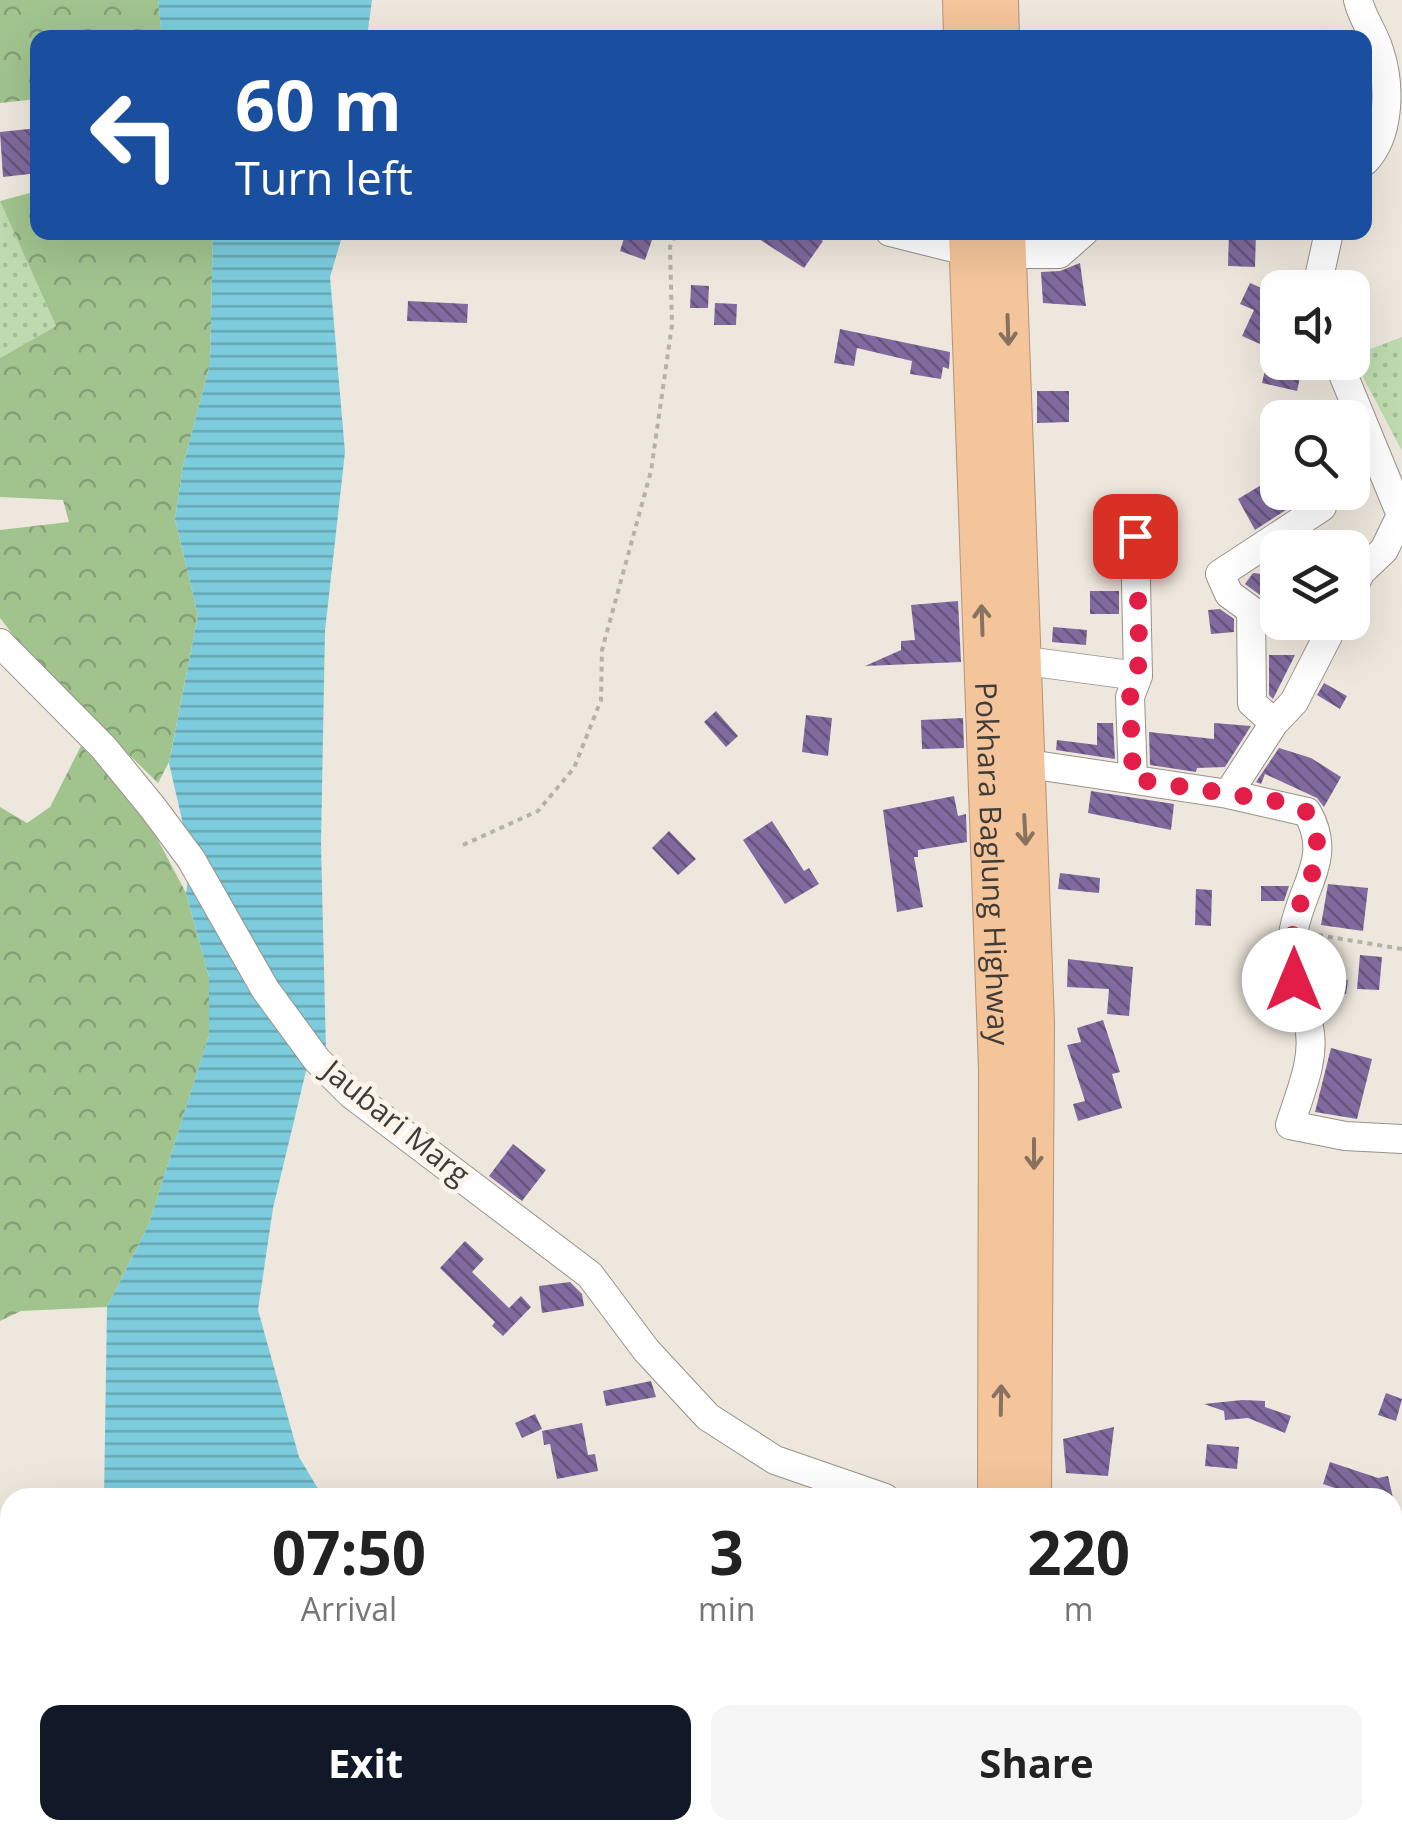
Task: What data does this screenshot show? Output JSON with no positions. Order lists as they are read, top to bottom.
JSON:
{
  "streets": {
    "highway": ["Pokhara Baglung Highway"],
    "street": ["Jaubari Marg"]
  },
  "page": {
    "turn": ["60 m", "Turn left"],
    "eta": [
      "07:50",
      "Arrival",
      "3",
      "min",
      "220",
      "m"
    ],
    "buttons": ["Exit", "Share"]
  }
}
